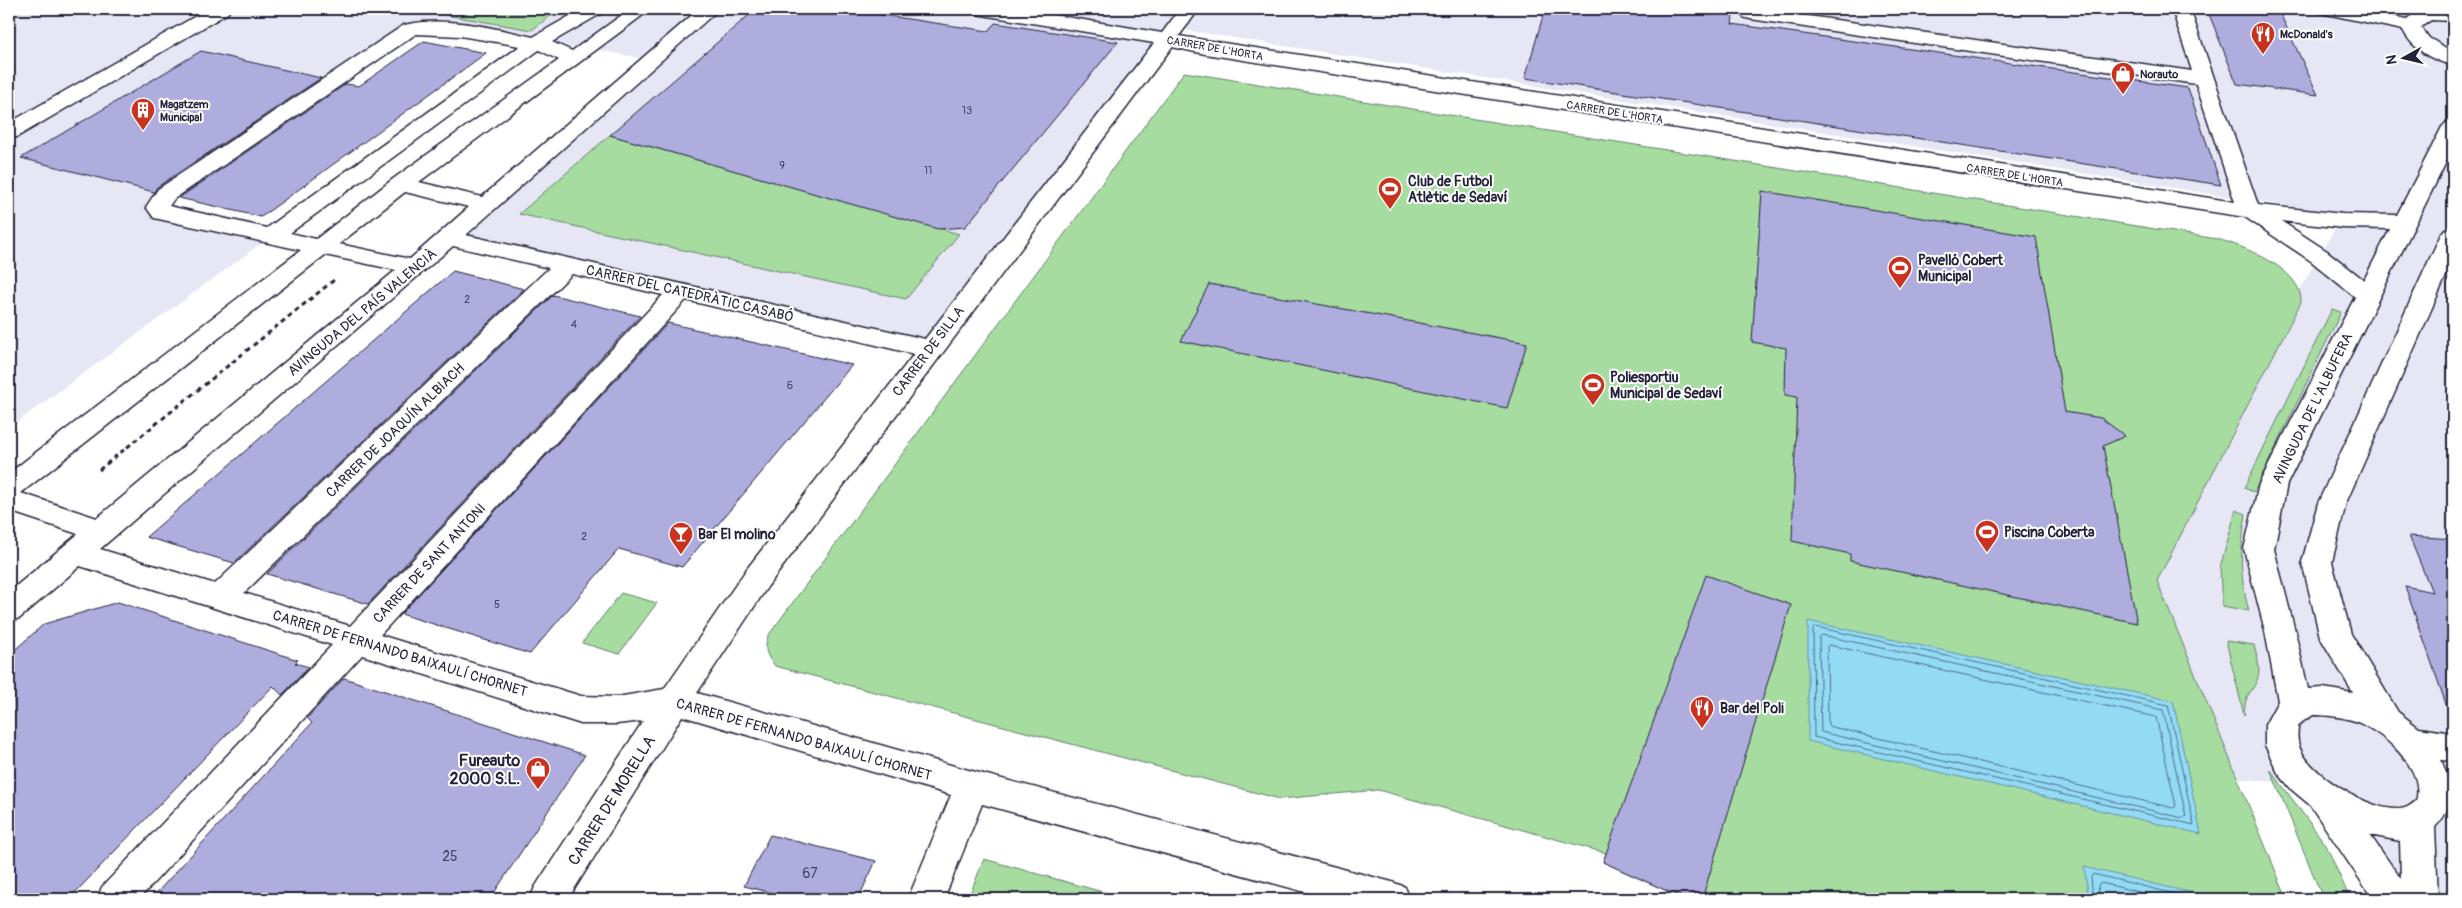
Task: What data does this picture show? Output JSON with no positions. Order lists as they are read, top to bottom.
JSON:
{
  "streets": {
    "street": [
      "CARRER DE L'HORTA",
      "CARRER DEL CATEDRÀTIC CASABÓ",
      "AVINGUDA DEL PAÍS VALENCIÀ",
      "CARRER DE SILLA",
      "AVINGUDA DE L'ALBUFERA",
      "CARRER DE JOAQUÍN ALBIACH",
      "CARRER DE SANT ANTONI",
      "CARRER DE FERNANDO BAIXAULÍ CHORNET",
      "CARRER DE MORELLA"
    ]
  },
  "crossings": [
    ["CARRER DE L'HORTA", "CARRER DE SILLA"],
    ["CARRER DE L'HORTA", "AVINGUDA DE L'ALBUFERA"],
    ["CARRER DEL CATEDRÀTIC CASABÓ", "AVINGUDA DEL PAÍS VALENCIÀ"],
    ["CARRER DEL CATEDRÀTIC CASABÓ", "CARRER DE SILLA"],
    ["CARRER DEL CATEDRÀTIC CASABÓ", "CARRER DE JOAQUÍN ALBIACH"],
    ["CARRER DEL CATEDRÀTIC CASABÓ", "CARRER DE SANT ANTONI"],
    ["AVINGUDA DEL PAÍS VALENCIÀ", "CARRER DE FERNANDO BAIXAULÍ CHORNET"],
    ["CARRER DE SILLA", "CARRER DE FERNANDO BAIXAULÍ CHORNET"],
    ["CARRER DE SILLA", "CARRER DE MORELLA"],
    ["CARRER DE JOAQUÍN ALBIACH", "CARRER DE FERNANDO BAIXAULÍ CHORNET"],
    ["CARRER DE SANT ANTONI", "CARRER DE FERNANDO BAIXAULÍ CHORNET"],
    ["CARRER DE FERNANDO BAIXAULÍ CHORNET", "CARRER DE MORELLA"]
  ],
  "places": {
    "restaurant": ["McDonald's", "Bar del Poli"],
    "shop": ["Norauto", "Fureauto 2000 S.L."],
    "building": ["Magatzem Municipal"],
    "sports": [
      "Club de Futbol Atlètic de Sedaví",
      "Pavelló Cobert Municipal",
      "Poliesportiu Municipal de Sedaví",
      "Piscina Coberta"
    ],
    "bar": ["Bar El molino"]
  },
  "house_numbers": [
    "13",
    "9",
    "11",
    "2",
    "4",
    "6",
    "2",
    "5",
    "25",
    "67"
  ],
  "north": "left"
}
